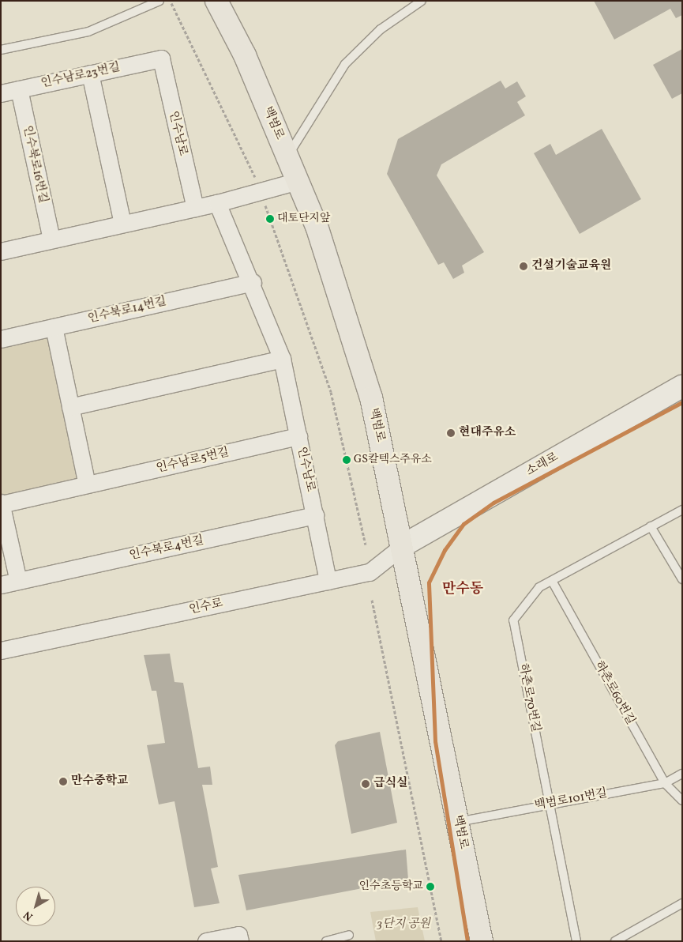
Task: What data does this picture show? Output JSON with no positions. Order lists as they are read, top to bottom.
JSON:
{
  "streets": {
    "main road": ["백범로", "소래로"],
    "street": [
      "인수남로23번길",
      "인수남로",
      "인수북로16번길",
      "인수북로14번길",
      "인수남로5번길",
      "인수북로4번길",
      "인수로"
    ],
    "lane": ["하촌로60번길", "하촌로70번길", "백범로101번길"]
  },
  "crossings": [
    ["인수남로23번길", "인수남로"],
    ["인수남로23번길", "인수북로16번길"],
    ["백범로", "소래로"],
    ["백범로", "인수로"],
    ["백범로", "백범로101번길"],
    ["인수남로", "인수북로14번길"],
    ["인수남로", "인수남로5번길"],
    ["인수남로", "인수북로4번길"],
    ["인수남로", "인수로"],
    ["소래로", "인수로"],
    ["하촌로60번길", "하촌로70번길"],
    ["하촌로60번길", "백범로101번길"],
    ["하촌로70번길", "백범로101번길"]
  ],
  "districts": ["만수동"],
  "parks": ["3단지 공원"],
  "places": [
    "대토단지앞",
    "건설기술교육원",
    "현대주유소",
    "GS칼텍스주유소",
    "만수중학교",
    "급식실",
    "인수초등학교"
  ],
  "north": "bottom left"
}
